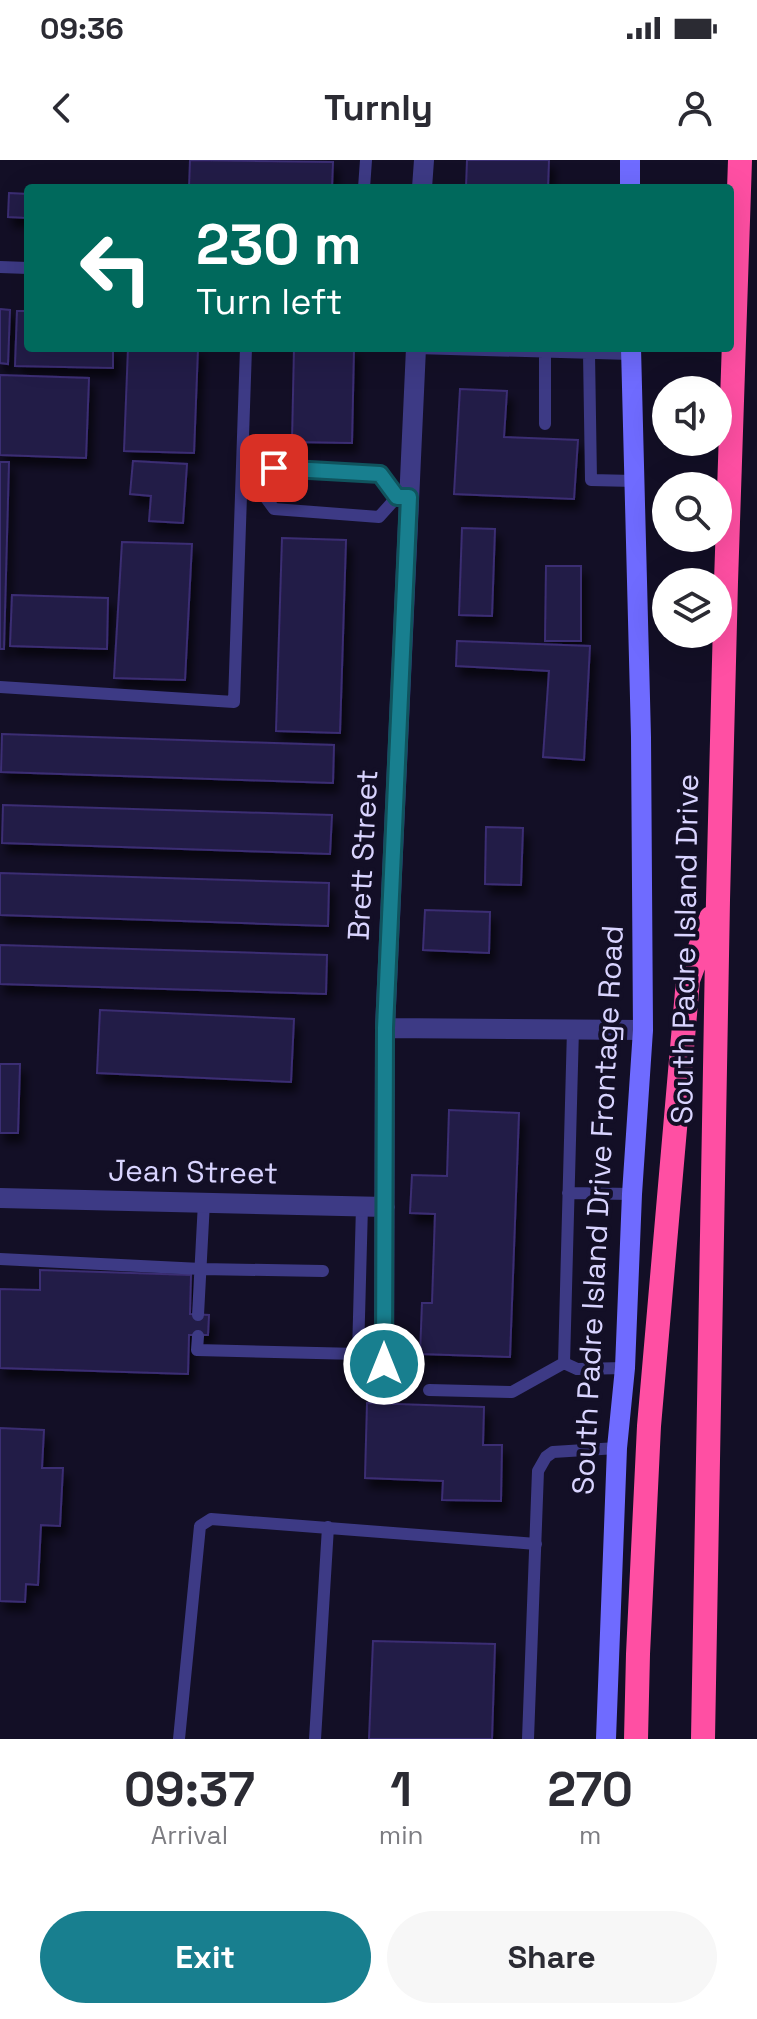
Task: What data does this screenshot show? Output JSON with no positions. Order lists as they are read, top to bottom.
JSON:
{
  "streets": {
    "highway": ["South Padre Island Drive"],
    "main road": ["South Padre Island Drive Frontage Road"],
    "street": ["Brett Street", "Jean Street"]
  },
  "crossings": [
    ["Brett Street", "Jean Street"]
  ],
  "page": {
    "status": "09:36",
    "header": "Turnly",
    "turn": ["230 m", "Turn left"],
    "eta": [
      "09:37",
      "Arrival",
      "1",
      "min",
      "270",
      "m"
    ],
    "buttons": ["Exit", "Share"]
  }
}
